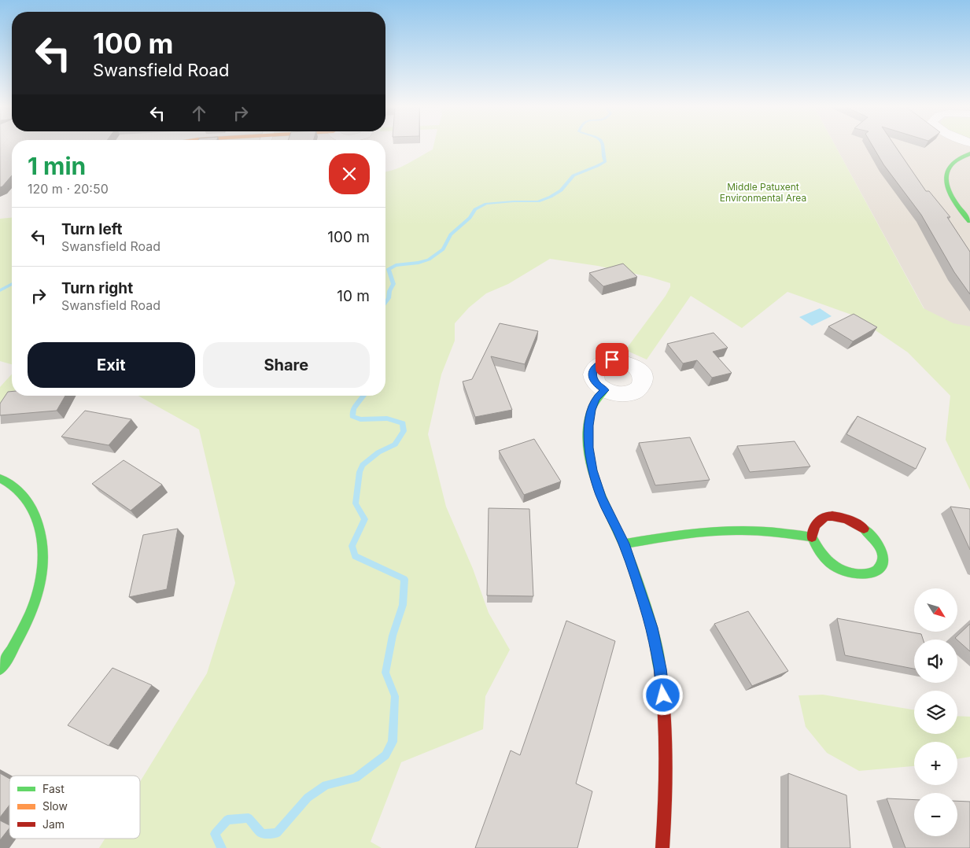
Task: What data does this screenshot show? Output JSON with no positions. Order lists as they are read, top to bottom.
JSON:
{
  "parks": ["Middle Patuxent Environmental Area"],
  "legend": ["Fast", "Slow", "Jam"],
  "north": "bottom right",
  "page": {
    "turn": ["100 m", "Swansfield Road"],
    "heading": ["1 min", "120 m · 20:50"],
    "list": [
      {
        "name": "Turn left",
        "note": "Swansfield Road",
        "value": "100 m"
      },
      {
        "name": "Turn right",
        "note": "Swansfield Road",
        "value": "10 m"
      }
    ],
    "buttons": ["Exit", "Share"],
    "map_buttons": ["+", "−"]
  }
}
